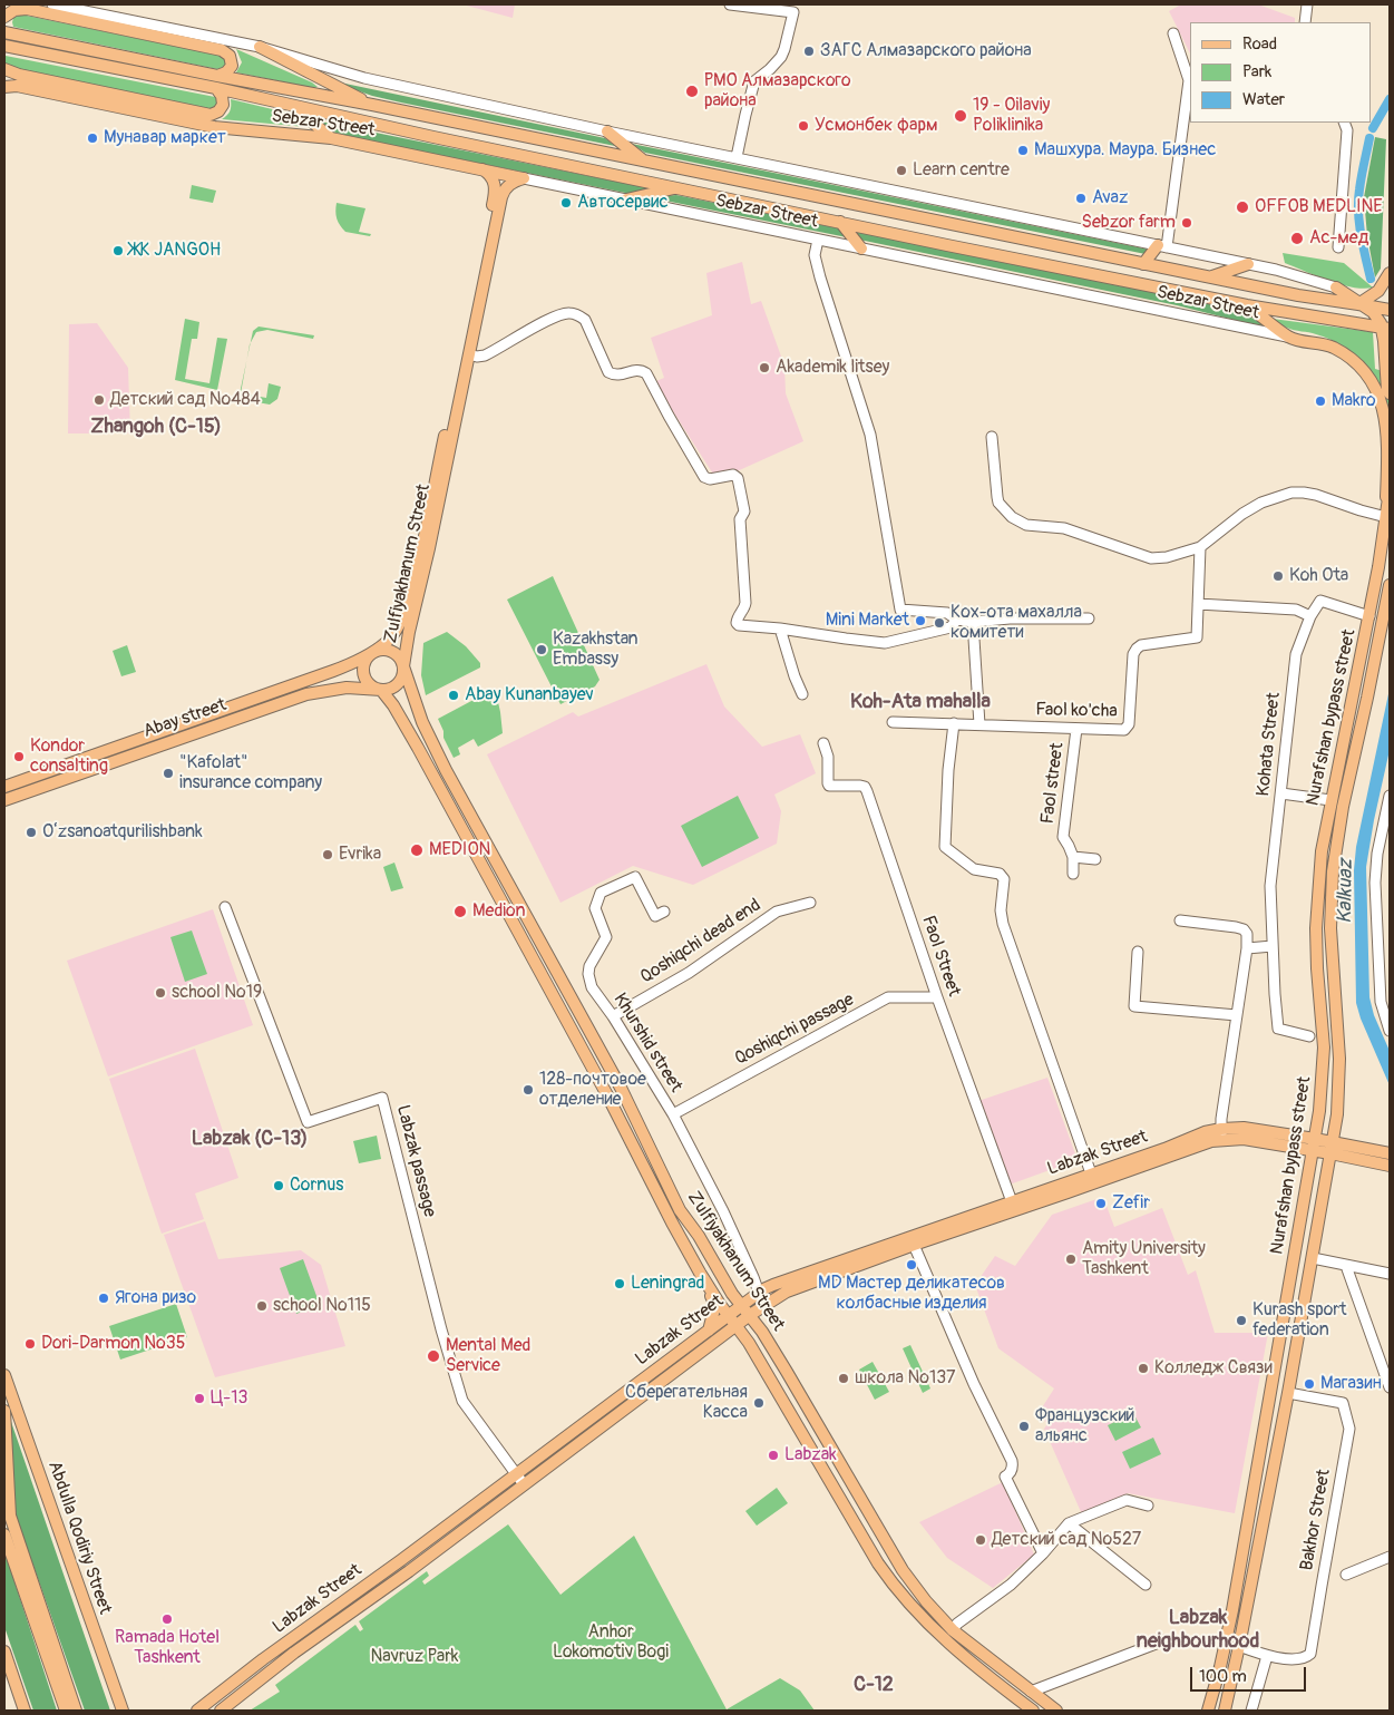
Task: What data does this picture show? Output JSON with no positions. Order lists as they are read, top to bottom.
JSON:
{
  "streets": {
    "main road": [
      "Sebzar Street",
      "Zulfiyakhanum Street",
      "Nurafshan bypass street",
      "Abay street",
      "Labzak Street",
      "Abdulla Qodiriy Street"
    ],
    "street": [
      "Faol ko'cha",
      "Kohata Street",
      "Faol street",
      "Qoshiqchi dead end",
      "Faol Street",
      "Qoshiqchi passage",
      "Khurshid street",
      "Labzak passage",
      "Bakhor Street"
    ]
  },
  "crossings": [
    ["Sebzar Street", "Zulfiyakhanum Street"],
    ["Sebzar Street", "Nurafshan bypass street"],
    ["Zulfiyakhanum Street", "Abay street"],
    ["Zulfiyakhanum Street", "Labzak Street"],
    ["Faol ko'cha", "Faol street"],
    ["Nurafshan bypass street", "Labzak Street"],
    ["Nurafshan bypass street", "Bakhor Street"],
    ["Qoshiqchi dead end", "Khurshid street"],
    ["Faol Street", "Qoshiqchi passage"],
    ["Faol Street", "Labzak Street"],
    ["Qoshiqchi passage", "Khurshid street"],
    ["Khurshid street", "Labzak Street"],
    ["Labzak Street", "Labzak passage"]
  ],
  "districts": [
    "Zhangoh (C-15)",
    "Koh-Ata mahalla",
    "Labzak (C-13)",
    "Labzak neighbourhood",
    "C-12"
  ],
  "water": ["Kalkuaz"],
  "parks": ["Anhor Lokomotiv Bogi", "Navruz Park"],
  "places": [
    "ЗАГС Алмазарского района",
    "РМО Алмазарского района",
    "19 - Oilaviy Poliklinika",
    "Усмонбек фарм",
    "Мунавар маркет",
    "Машхура. Маура. Бизнес",
    "Learn centre",
    "Avaz",
    "Автосервис",
    "OFFOB MEDLINE",
    "Sebzor farm",
    "Ас-мед",
    "ЖК JANGOH",
    "Akademik litsey",
    "Детский сад №484",
    "Makro",
    "Koh Ota",
    "Mini Market",
    "Кох-ота махалла комитети",
    "Kazakhstan Embassy",
    "Abay Kunanbayev",
    "Kondor consalting",
    "\"Kafolat\" insurance company",
    "Oʻzsanoatqurilishbank",
    "MEDION",
    "Evrika",
    "Medion",
    "school №19",
    "128-почтовое отделение",
    "Cornus",
    "Zefir",
    "Amity University Tashkent",
    "MD Мастер деликатесов колбасные изделия",
    "Leningrad",
    "Ягона ризо",
    "school №115",
    "Kurash sport federation",
    "Dori-Darmon №35",
    "Mental Med Service",
    "Колледж Связи",
    "школа №137",
    "Магазин",
    "Ц-13",
    "Сберегательная Касса",
    "Французский альянс",
    "Labzak",
    "Детский сад №527",
    "Ramada Hotel Tashkent"
  ],
  "legend": ["Road", "Park", "Water"],
  "scale_bar": "100 m"
}
